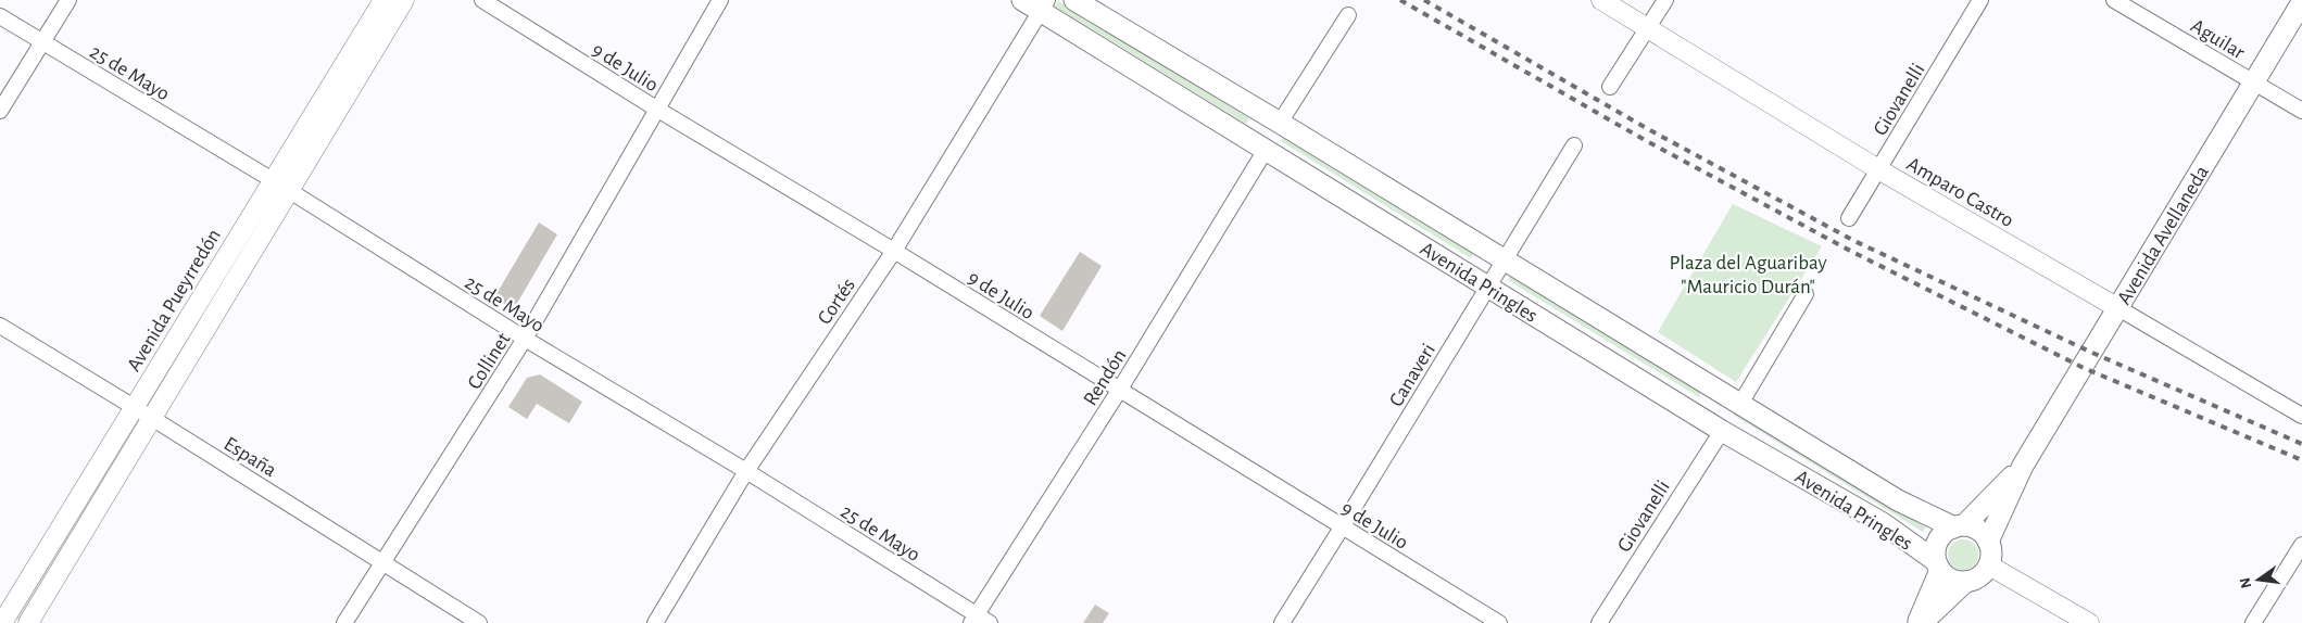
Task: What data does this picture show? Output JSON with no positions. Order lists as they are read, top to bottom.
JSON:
{
  "streets": {
    "main road": ["Avenida Avellaneda", "Avenida Pringles"],
    "street": [
      "Aguilar",
      "9 de Julio",
      "25 de Mayo",
      "Giovanelli",
      "Amparo Castro",
      "Avenida Pueyrredón",
      "Cortés",
      "Collinet",
      "Canaveri",
      "Rendón",
      "España"
    ]
  },
  "crossings": [
    ["Aguilar", "Avenida Avellaneda"],
    ["9 de Julio", "Cortés"],
    ["9 de Julio", "Collinet"],
    ["9 de Julio", "Canaveri"],
    ["9 de Julio", "Rendón"],
    ["25 de Mayo", "Avenida Pueyrredón"],
    ["25 de Mayo", "Cortés"],
    ["25 de Mayo", "Collinet"],
    ["25 de Mayo", "Rendón"],
    ["Giovanelli", "Amparo Castro"],
    ["Giovanelli", "Avenida Pringles"],
    ["Amparo Castro", "Avenida Avellaneda"],
    ["Avenida Avellaneda", "Avenida Pringles"],
    ["Avenida Pringles", "Cortés"],
    ["Avenida Pringles", "Canaveri"],
    ["Avenida Pringles", "Rendón"],
    ["Avenida Pueyrredón", "España"],
    ["Collinet", "España"]
  ],
  "parks": ["Plaza del Aguaribay \"Mauricio Durán\""],
  "north": "left"
}
